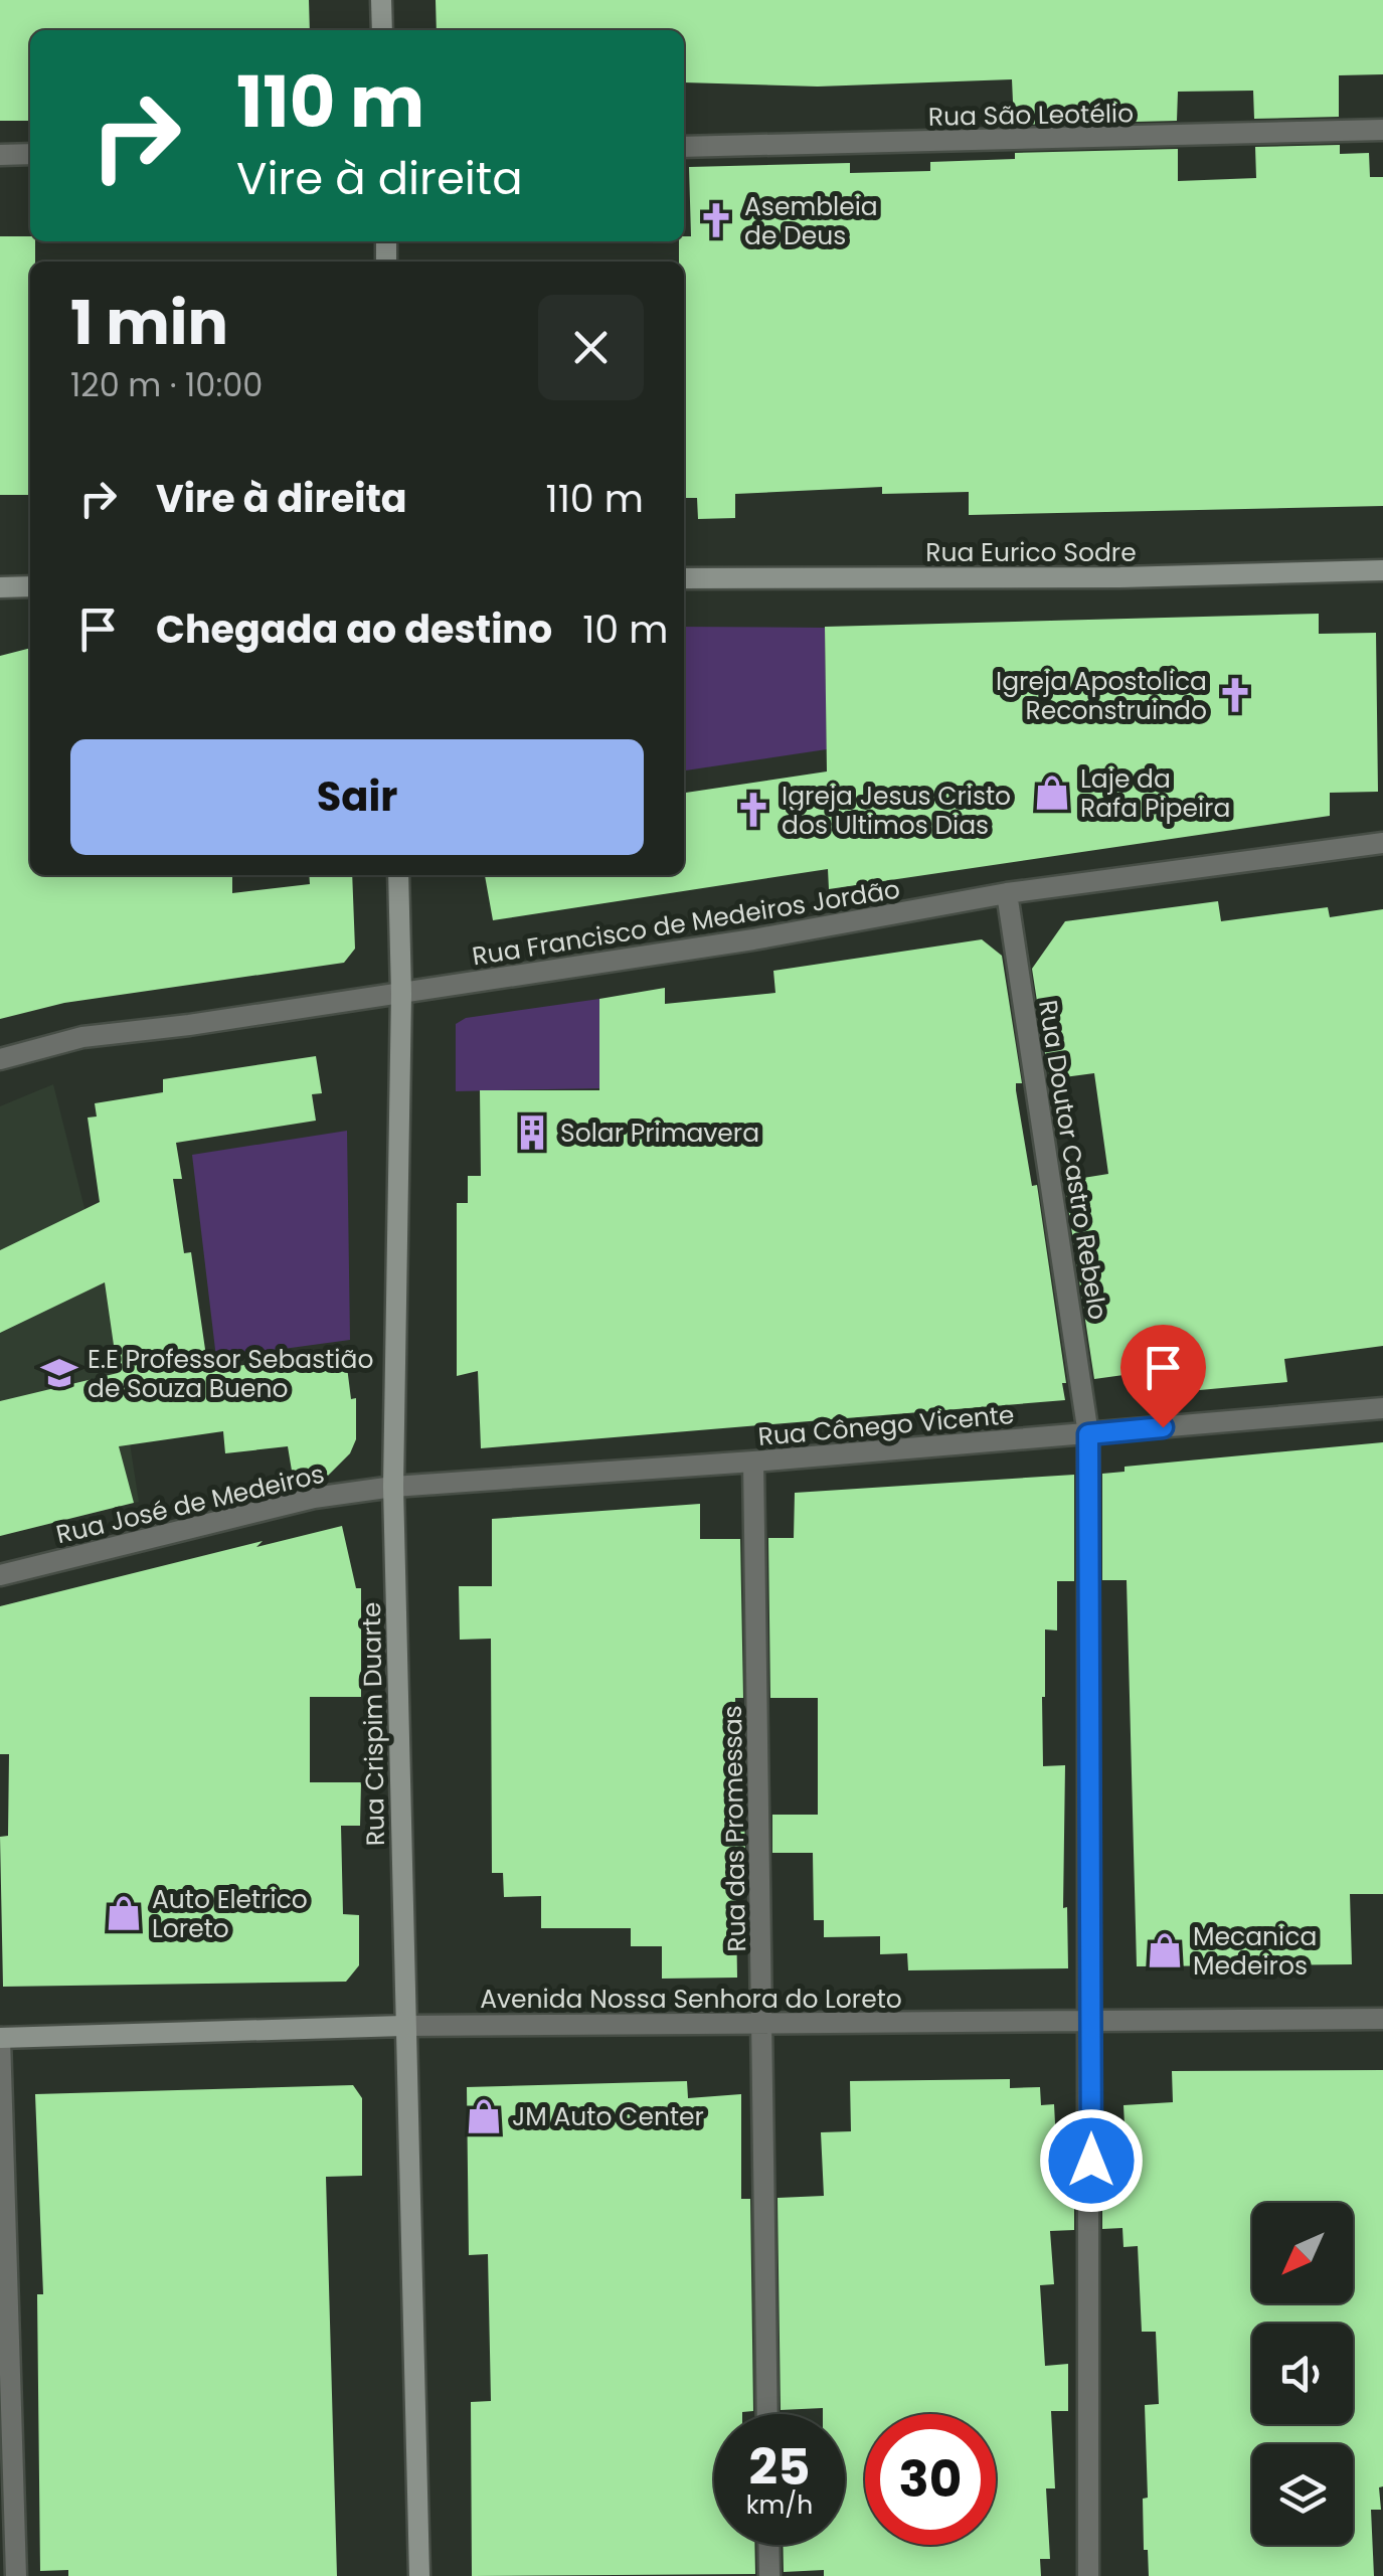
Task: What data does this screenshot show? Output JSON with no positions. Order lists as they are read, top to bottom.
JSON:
{
  "streets": {
    "main road": ["Rua Eurico Sodre", "Rua Crispim Duarte", "Avenida Nossa Senhora do Loreto"],
    "street": [
      "Rua São Leotélio",
      "Rua Francisco de Medeiros Jordão",
      "Rua Doutor Castro Rebelo",
      "Rua Cônego Vicente",
      "Rua José de Medeiros",
      "Rua das Promessas"
    ]
  },
  "crossings": [
    ["Rua Francisco de Medeiros Jordão", "Rua Doutor Castro Rebelo"],
    ["Rua Francisco de Medeiros Jordão", "Rua Crispim Duarte"],
    ["Rua Doutor Castro Rebelo", "Rua Cônego Vicente"],
    ["Rua Doutor Castro Rebelo", "Avenida Nossa Senhora do Loreto"],
    ["Rua Cônego Vicente", "Rua José de Medeiros"],
    ["Rua Cônego Vicente", "Rua Crispim Duarte"],
    ["Rua Cônego Vicente", "Rua das Promessas"],
    ["Rua José de Medeiros", "Rua Crispim Duarte"],
    ["Rua Crispim Duarte", "Avenida Nossa Senhora do Loreto"],
    ["Rua das Promessas", "Avenida Nossa Senhora do Loreto"]
  ],
  "places": {
    "church": ["Asembleia de Deus", "Igreja Apostolica Reconstruindo", "Igreja Jesus Cristo dos Ultimos Dias"],
    "shop": [
      "Laje da Rafa Pipeira",
      "Auto Eletrico Loreto",
      "Mecanica Medeiros",
      "JM Auto Center"
    ],
    "building": ["Solar Primavera"],
    "school or university": ["E.E Professor Sebastião de Souza Bueno"]
  },
  "north": "bottom left",
  "page": {
    "turn": ["110 m", "Vire à direita"],
    "heading": ["1 min", "120 m · 10:00"],
    "list": [
      {
        "name": "Vire à direita",
        "value": "110 m"
      },
      {
        "name": "Chegada ao destino",
        "value": "10 m"
      }
    ],
    "buttons": "Sair",
    "speed": "25 km/h",
    "limit": "30"
  }
}
